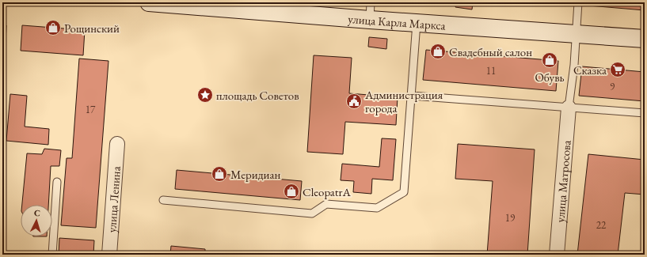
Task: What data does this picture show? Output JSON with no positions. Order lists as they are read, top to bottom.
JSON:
{
  "streets": {
    "main road": ["улица Карла Маркса"],
    "street": ["улица Матросова", "улица Ленина"]
  },
  "places": {
    "shop": [
      "Рощинский",
      "Свадебный салон",
      "Обувь",
      "Меридиан",
      "CleopatrA"
    ],
    "supermarket": ["Сказка"],
    "place": ["площадь Советов"],
    "public building": ["Администрация города"]
  },
  "house_numbers": [
    "11",
    "9",
    "17",
    "19",
    "22"
  ],
  "north": "top"
}
